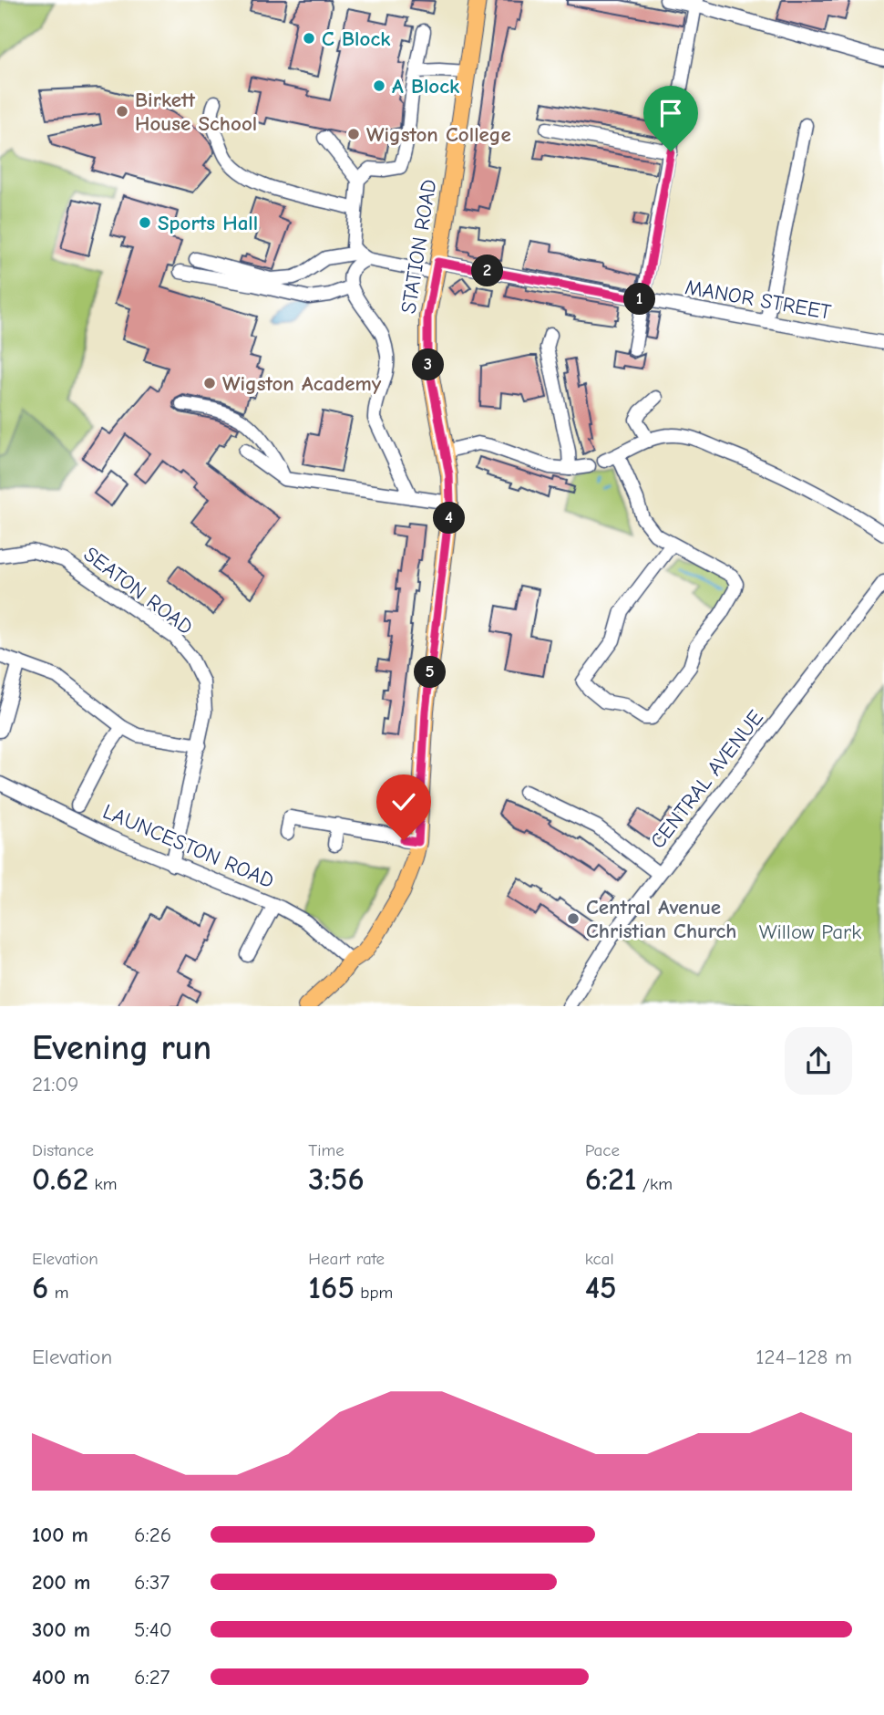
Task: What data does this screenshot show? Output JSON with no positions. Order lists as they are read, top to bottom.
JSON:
{
  "streets": {
    "main road": ["STATION ROAD"],
    "street": [
      "MANOR STREET",
      "SEATON ROAD",
      "CENTRAL AVENUE",
      "LAUNCESTON ROAD"
    ]
  },
  "crossings": [
    ["STATION ROAD", "MANOR STREET"],
    ["STATION ROAD", "LAUNCESTON ROAD"],
    ["SEATON ROAD", "LAUNCESTON ROAD"]
  ],
  "parks": ["Willow Park"],
  "places": [
    "C Block",
    "A Block",
    "Birkett House School",
    "Wigston College",
    "Sports Hall",
    "Wigston Academy",
    "Central Avenue Christian Church"
  ],
  "page": {
    "pins": [
      "2",
      "1",
      "3",
      "4",
      "5"
    ],
    "heading": ["Evening run", "21:09"],
    "stats": [
      ["Distance", "0.62 km"],
      ["Time", "3:56"],
      ["Pace", "6:21 /km"],
      ["Elevation", "6 m"],
      ["Heart rate", "165 bpm"],
      ["kcal", "45"]
    ],
    "chart": ["Elevation", "124–128 m"],
    "list": [
      {
        "name": "100 m",
        "note": "6:26"
      },
      {
        "name": "200 m",
        "note": "6:37"
      },
      {
        "name": "300 m",
        "note": "5:40"
      },
      {
        "name": "400 m",
        "note": "6:27"
      }
    ]
  }
}
